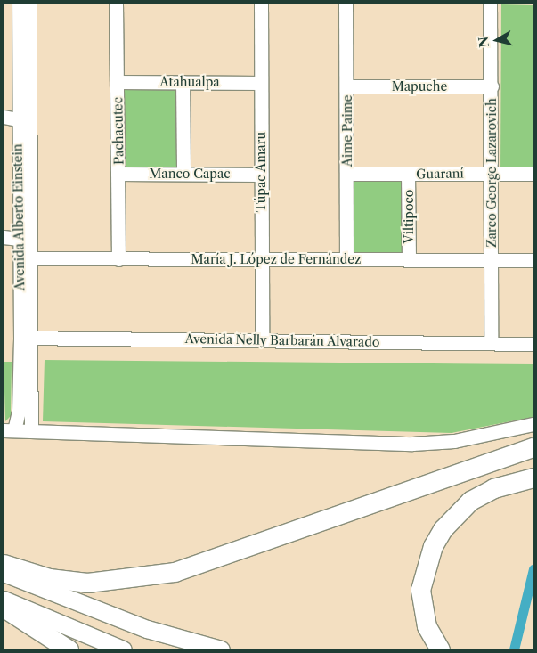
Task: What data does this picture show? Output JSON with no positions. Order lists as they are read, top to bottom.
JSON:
{
  "streets": {
    "street": [
      "Atahualpa",
      "Mapuche",
      "Pachacutec",
      "Aime Paime",
      "Túpac Amaru",
      "Zarco George Lazarovich",
      "Manco Capac",
      "Guaraní",
      "Viltipoco",
      "Avenida Alberto Einstein",
      "María J. López de Fernández",
      "Avenida Nelly Barbarán Alvarado"
    ]
  },
  "crossings": [
    ["Atahualpa", "Pachacutec"],
    ["Atahualpa", "Túpac Amaru"],
    ["Mapuche", "Aime Paime"],
    ["Mapuche", "Zarco George Lazarovich"],
    ["Pachacutec", "Manco Capac"],
    ["Pachacutec", "María J. López de Fernández"],
    ["Aime Paime", "Guaraní"],
    ["Aime Paime", "María J. López de Fernández"],
    ["Túpac Amaru", "Manco Capac"],
    ["Túpac Amaru", "María J. López de Fernández"],
    ["Túpac Amaru", "Avenida Nelly Barbarán Alvarado"],
    ["Zarco George Lazarovich", "Guaraní"],
    ["Zarco George Lazarovich", "María J. López de Fernández"],
    ["Zarco George Lazarovich", "Avenida Nelly Barbarán Alvarado"],
    ["Guaraní", "Viltipoco"],
    ["Viltipoco", "María J. López de Fernández"],
    ["Avenida Alberto Einstein", "María J. López de Fernández"],
    ["Avenida Alberto Einstein", "Avenida Nelly Barbarán Alvarado"]
  ],
  "north": "left"
}
